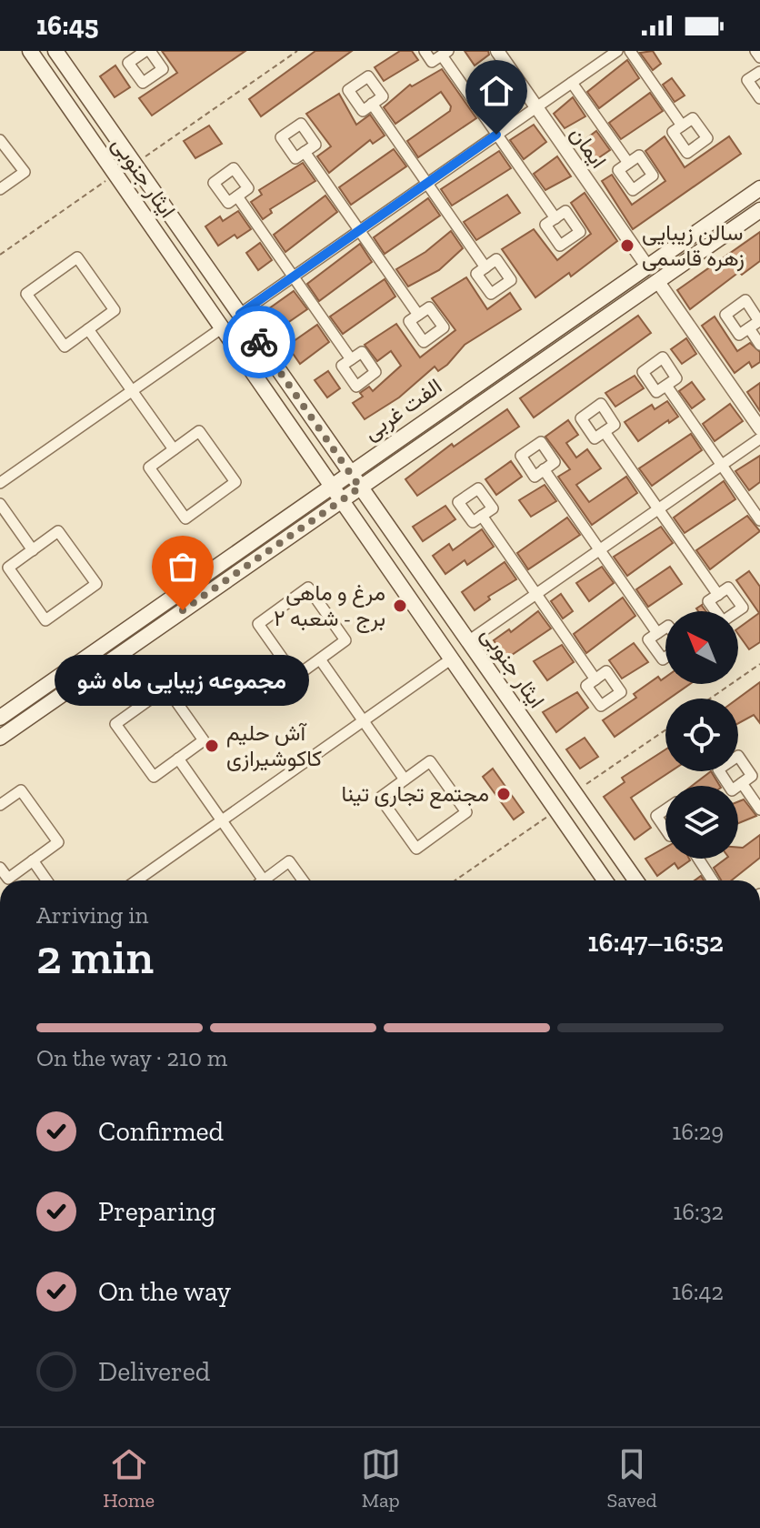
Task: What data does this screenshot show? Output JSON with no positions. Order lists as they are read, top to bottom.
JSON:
{
  "streets": {
    "main road": ["ایثار جنوبی", "الفت غربی"],
    "street": ["ایمان"]
  },
  "crossings": [
    ["ایمان", "الفت غربی"],
    ["ایثار جنوبی", "الفت غربی"]
  ],
  "places": [
    "سالن زیبایی زهره قاسمی",
    "مرغ و ماهی برج - شعبه ۲",
    "مجموعه زیبایی ماه شو",
    "آش حلیم کاکوشیرازی",
    "مجتمع تجاری تینا"
  ],
  "north": "top left",
  "page": {
    "status": "16:45",
    "bubble": "مجموعه زیبایی ماه شو",
    "heading": ["2 min", "Arriving in", "16:47–16:52"],
    "bar": "On the way · 210 m",
    "list": [
      ["Confirmed", "16:29"],
      ["Preparing", "16:32"],
      ["On the way", "16:42"],
      "Delivered"
    ],
    "tabs": ["Home", "Map", "Saved"]
  }
}
